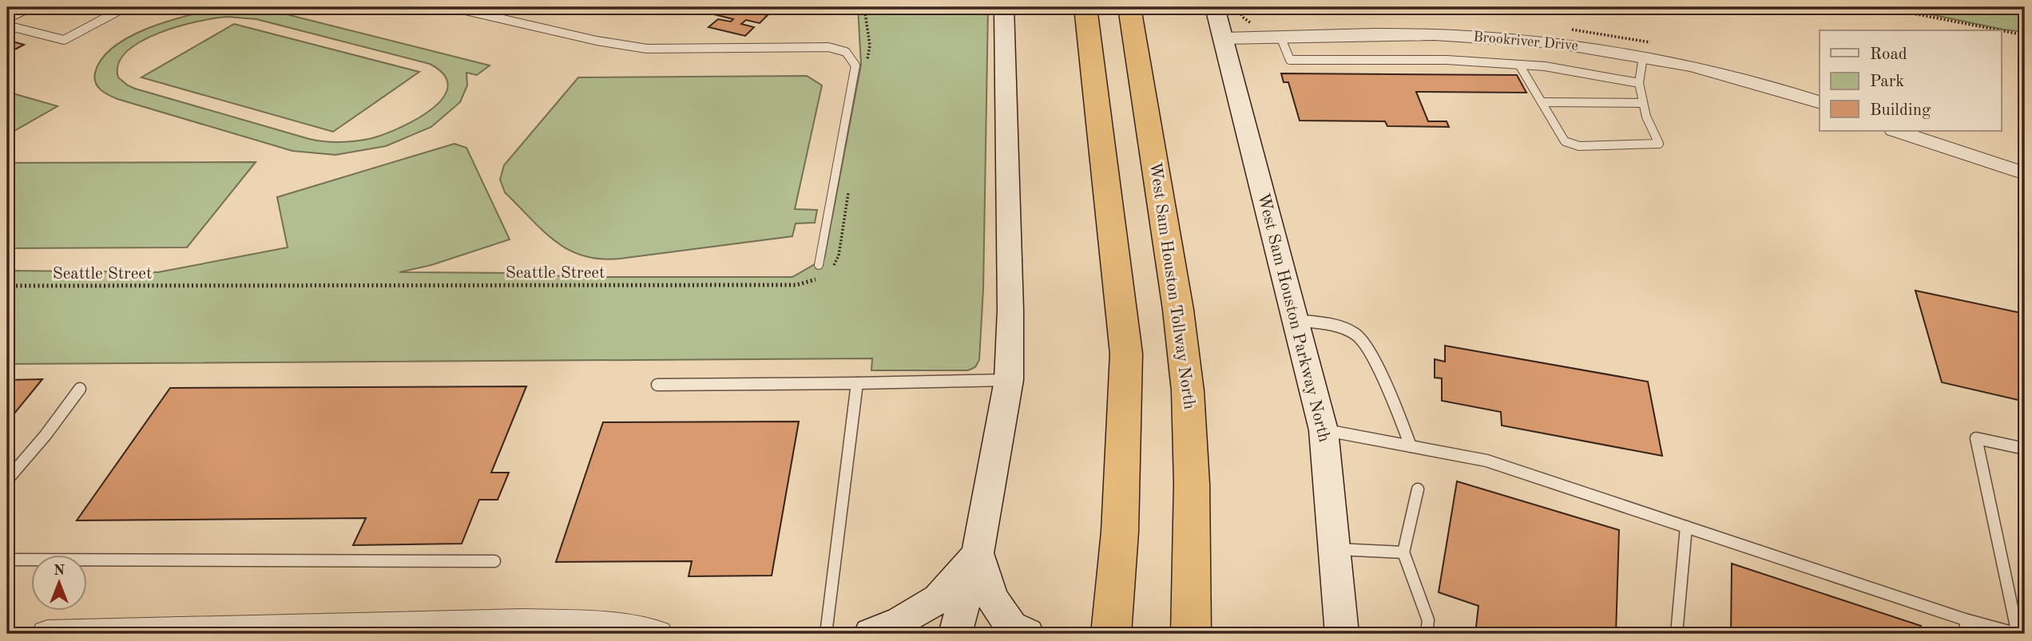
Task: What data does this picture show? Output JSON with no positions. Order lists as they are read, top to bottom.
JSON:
{
  "streets": {
    "highway": ["West Sam Houston Tollway North"],
    "main road": ["West Sam Houston Parkway North"],
    "street": ["Brookriver Drive"],
    "path": ["Seattle Street"]
  },
  "crossings": [
    ["Brookriver Drive", "West Sam Houston Parkway North"]
  ],
  "legend": ["Road", "Park", "Building"],
  "north": "top"
}
